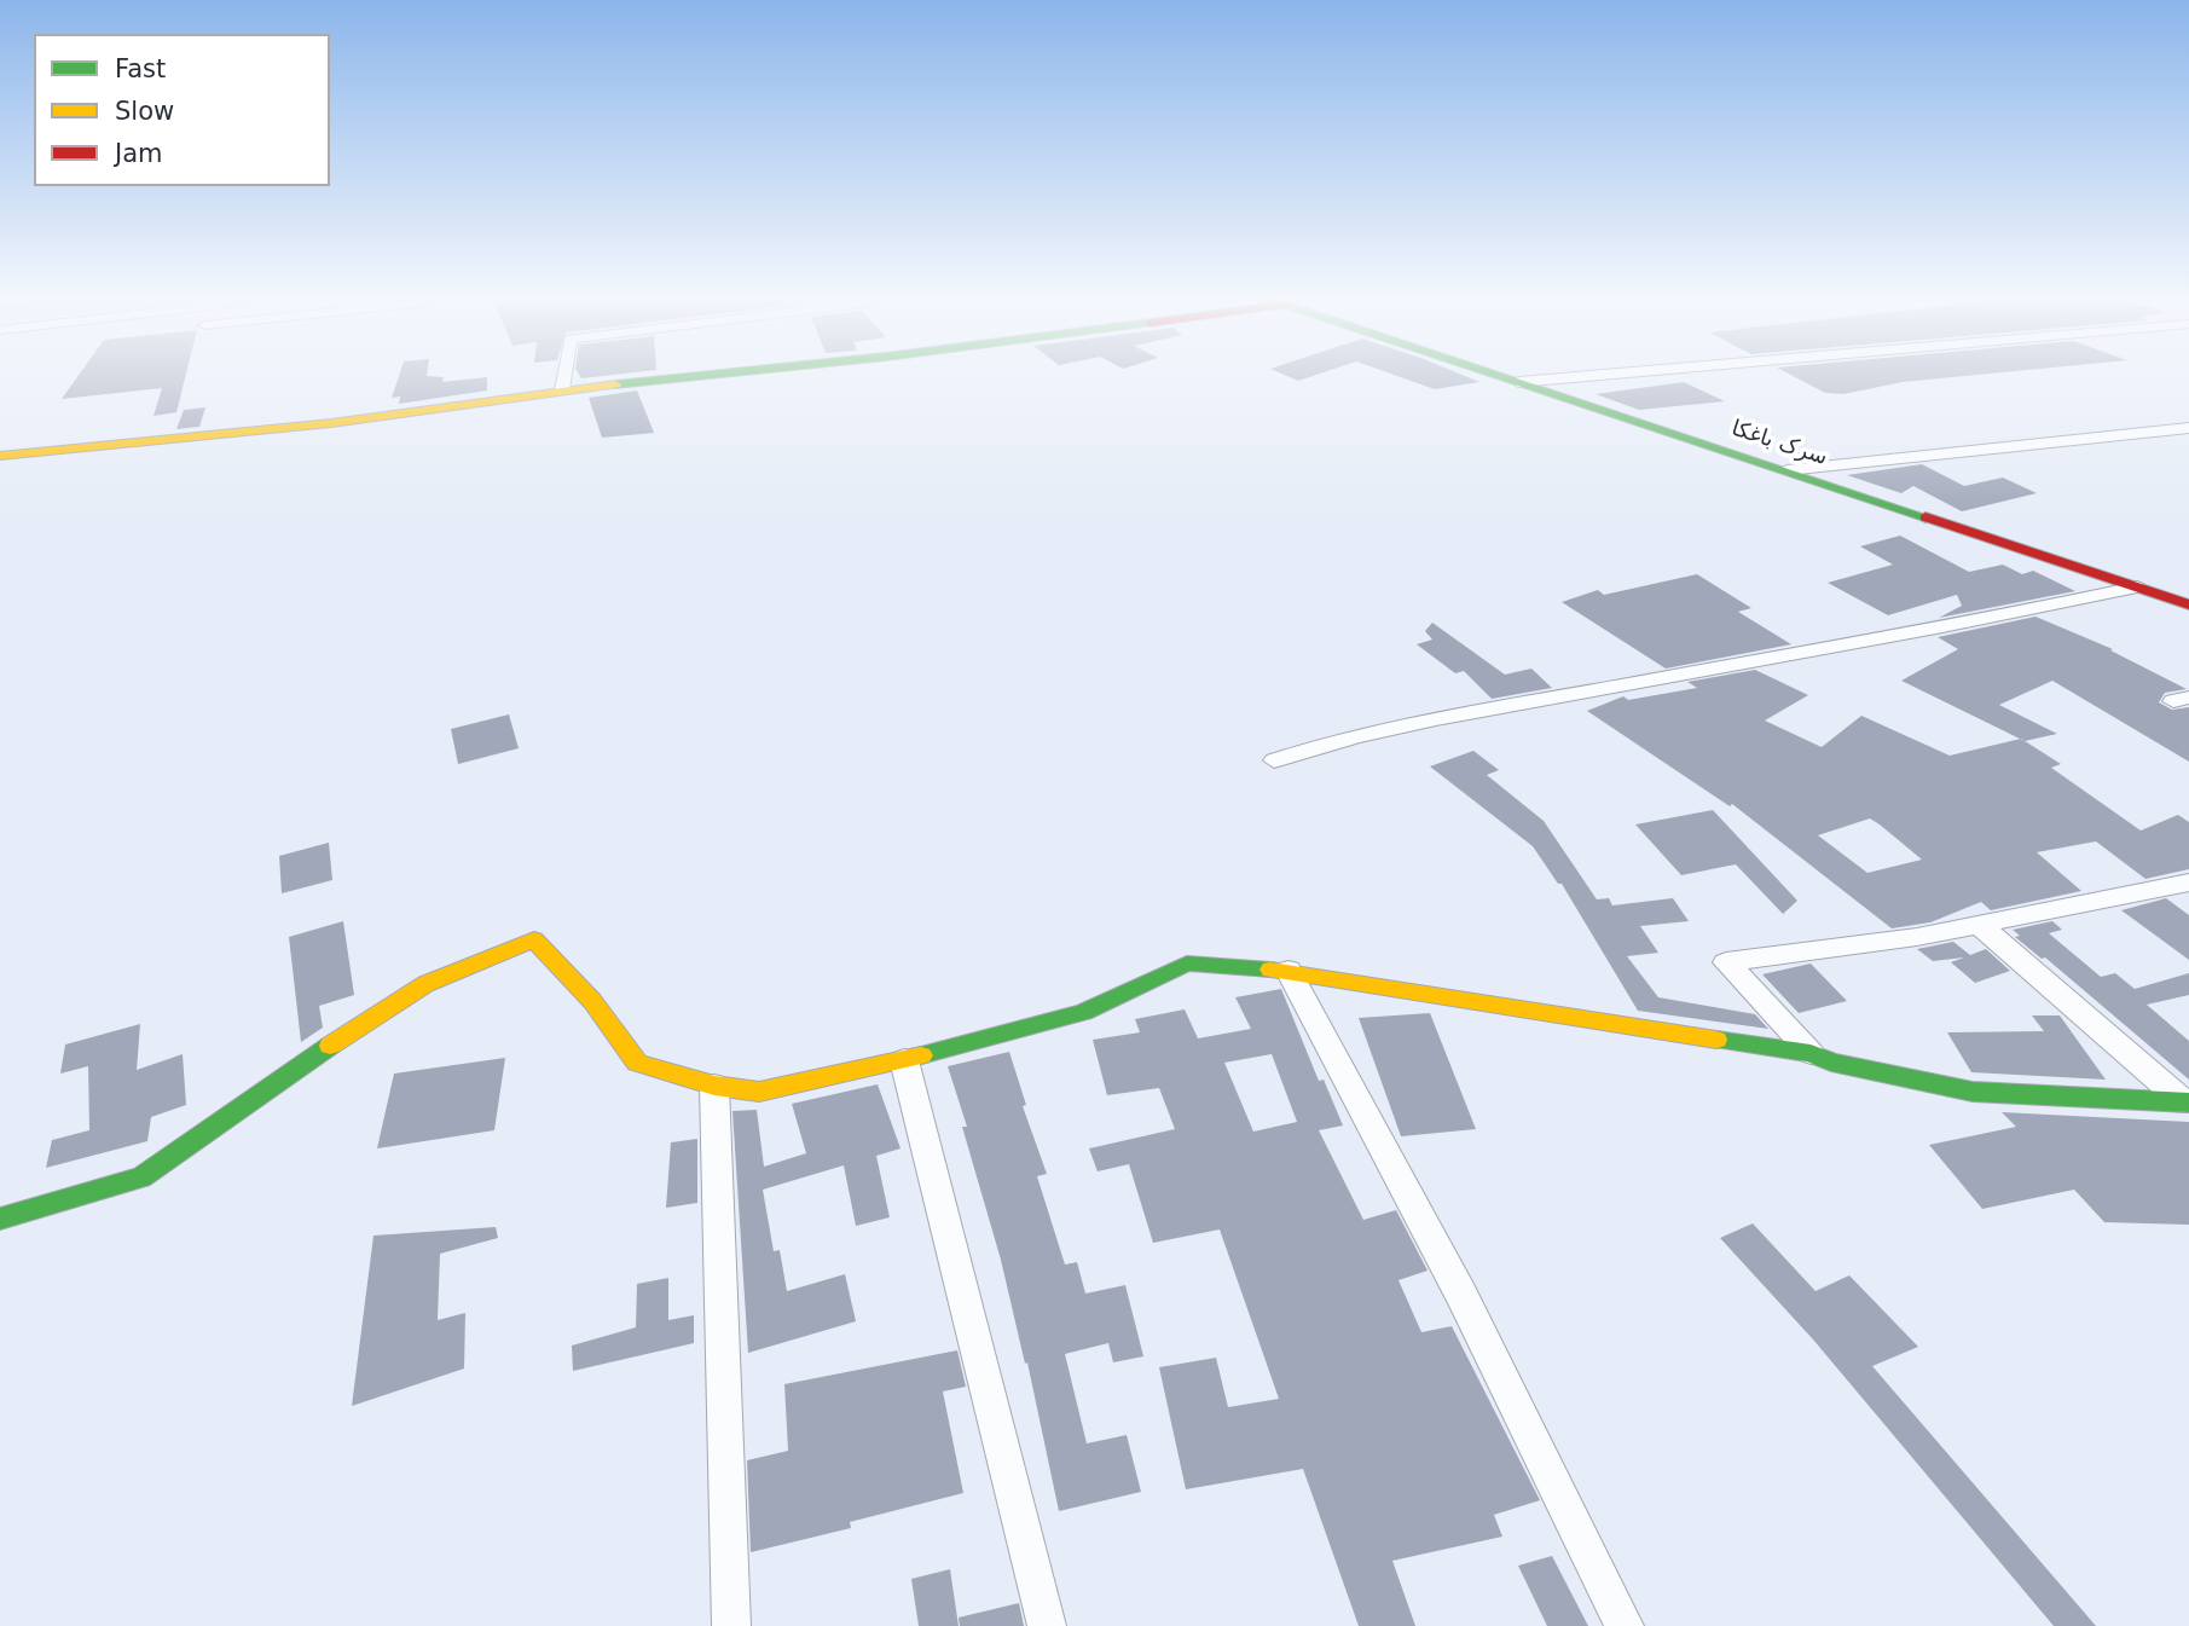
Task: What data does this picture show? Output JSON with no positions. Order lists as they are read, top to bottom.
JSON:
{
  "streets": {
    "street": ["سرک باغکا"]
  },
  "legend": ["Fast", "Slow", "Jam"]
}
